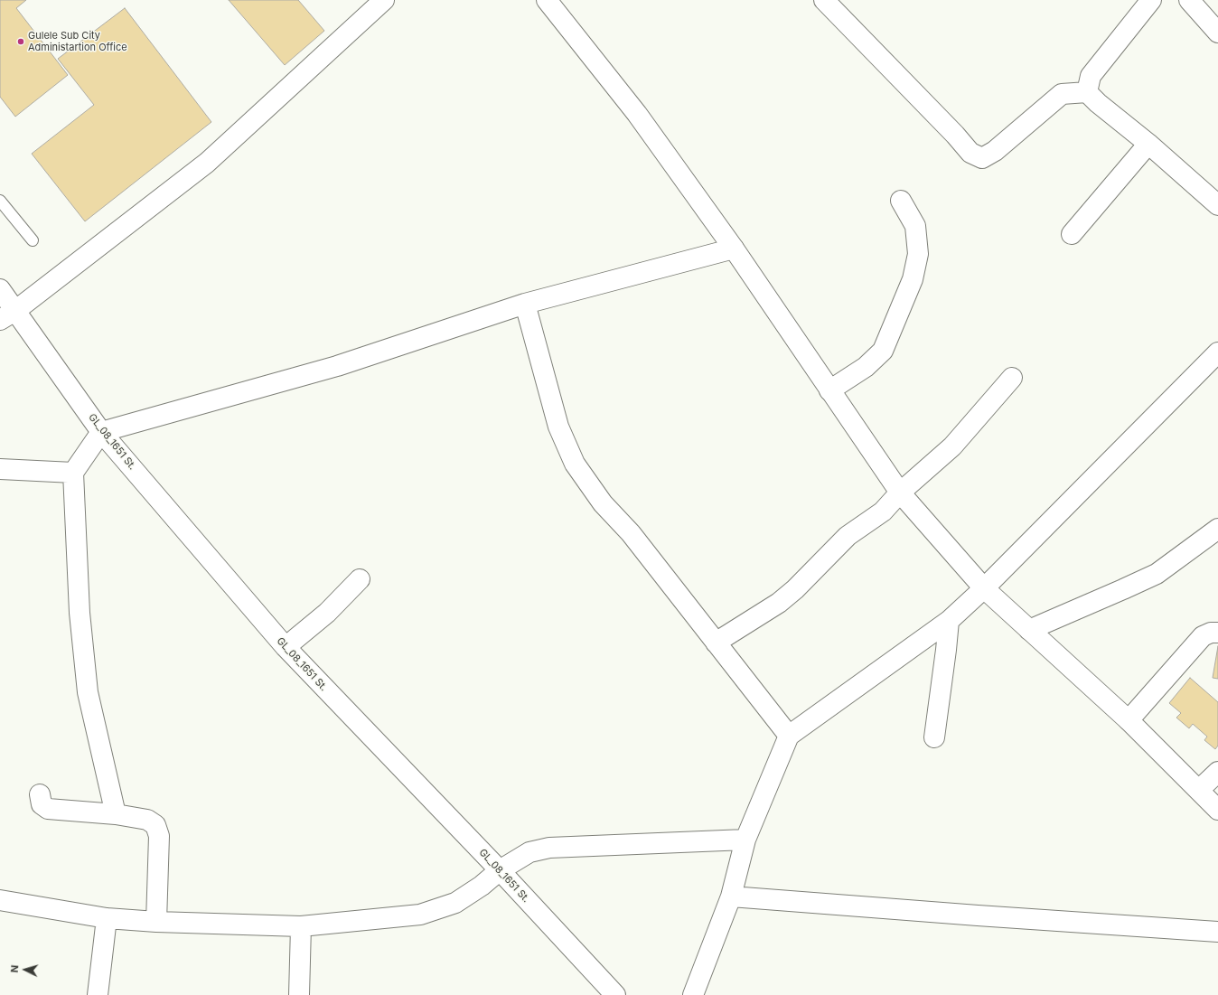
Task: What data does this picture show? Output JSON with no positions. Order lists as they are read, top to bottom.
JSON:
{
  "streets": {
    "street": ["GL_08_1651 St."]
  },
  "places": ["Gulele Sub City Administartion Office"],
  "north": "left"
}
